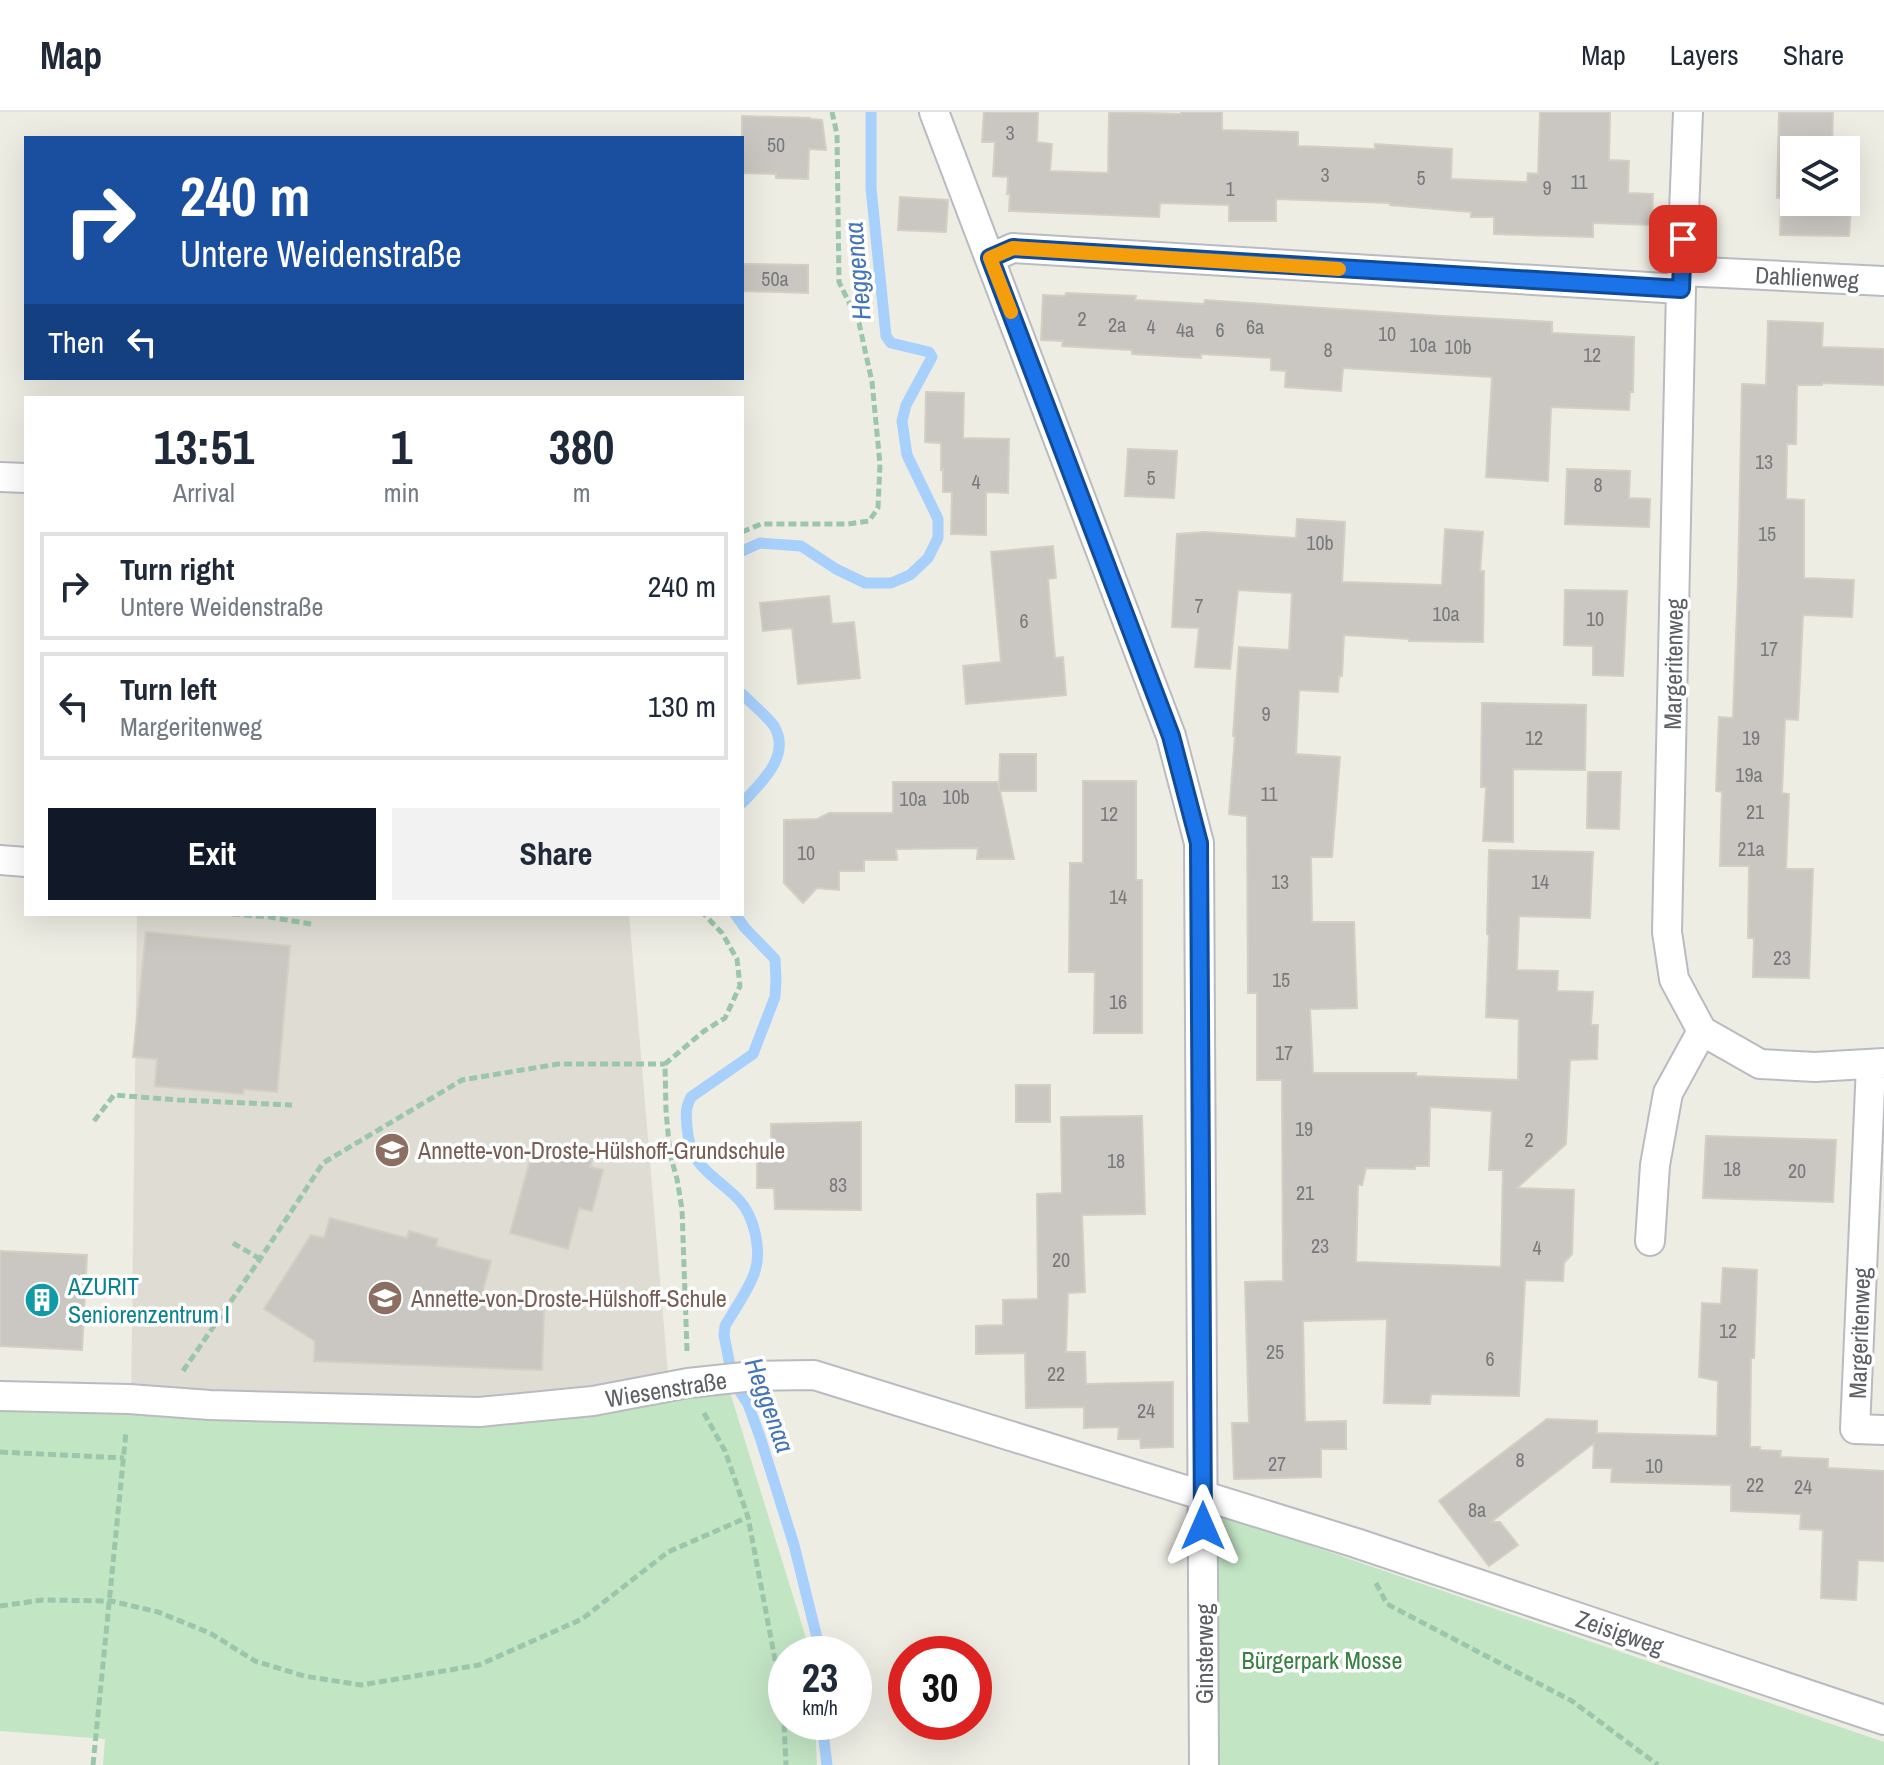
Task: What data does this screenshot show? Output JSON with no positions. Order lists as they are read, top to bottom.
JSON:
{
  "streets": {
    "street": [
      "Dahlienweg",
      "Margeritenweg",
      "Wiesenstraße",
      "Zeisigweg",
      "Ginsterweg"
    ]
  },
  "crossings": [
    ["Dahlienweg", "Margeritenweg"],
    ["Dahlienweg", "Ginsterweg"],
    ["Wiesenstraße", "Zeisigweg"],
    ["Wiesenstraße", "Ginsterweg"]
  ],
  "water": ["Heggenaa"],
  "parks": ["Bürgerpark Mosse"],
  "places": {
    "school or university": ["Annette-von-Droste-Hülshoff-Grundschule", "Annette-von-Droste-Hülshoff-Schule"],
    "building": ["AZURIT Seniorenzentrum I"]
  },
  "house_numbers": [
    "3",
    "50",
    "3",
    "5",
    "11",
    "9",
    "1",
    "50a",
    "2",
    "2a",
    "4",
    "6a",
    "4a",
    "6",
    "10",
    "10a",
    "10b",
    "8",
    "12",
    "13",
    "5",
    "4",
    "8",
    "15",
    "10b",
    "7",
    "10a",
    "10",
    "6",
    "17",
    "9",
    "12",
    "19",
    "19a",
    "11",
    "10b",
    "10a",
    "21",
    "12",
    "21a",
    "10",
    "13",
    "14",
    "14",
    "23",
    "15",
    "16",
    "17",
    "19",
    "2",
    "18",
    "18",
    "20",
    "83",
    "21",
    "23",
    "4",
    "20",
    "12",
    "25",
    "6",
    "22",
    "24",
    "8",
    "27",
    "10",
    "22",
    "24",
    "8a"
  ],
  "page": {
    "header": "Map",
    "nav": ["Map", "Layers", "Share"],
    "turn": ["240 m", "Untere Weidenstraße"],
    "then": "Then",
    "eta": [
      "13:51",
      "Arrival",
      "1",
      "min",
      "380",
      "m"
    ],
    "list": [
      {
        "name": "Turn right",
        "note": "Untere Weidenstraße",
        "value": "240 m"
      },
      {
        "name": "Turn left",
        "note": "Margeritenweg",
        "value": "130 m"
      }
    ],
    "buttons": ["Exit", "Share"],
    "speed": "23 km/h",
    "limit": "30"
  }
}
